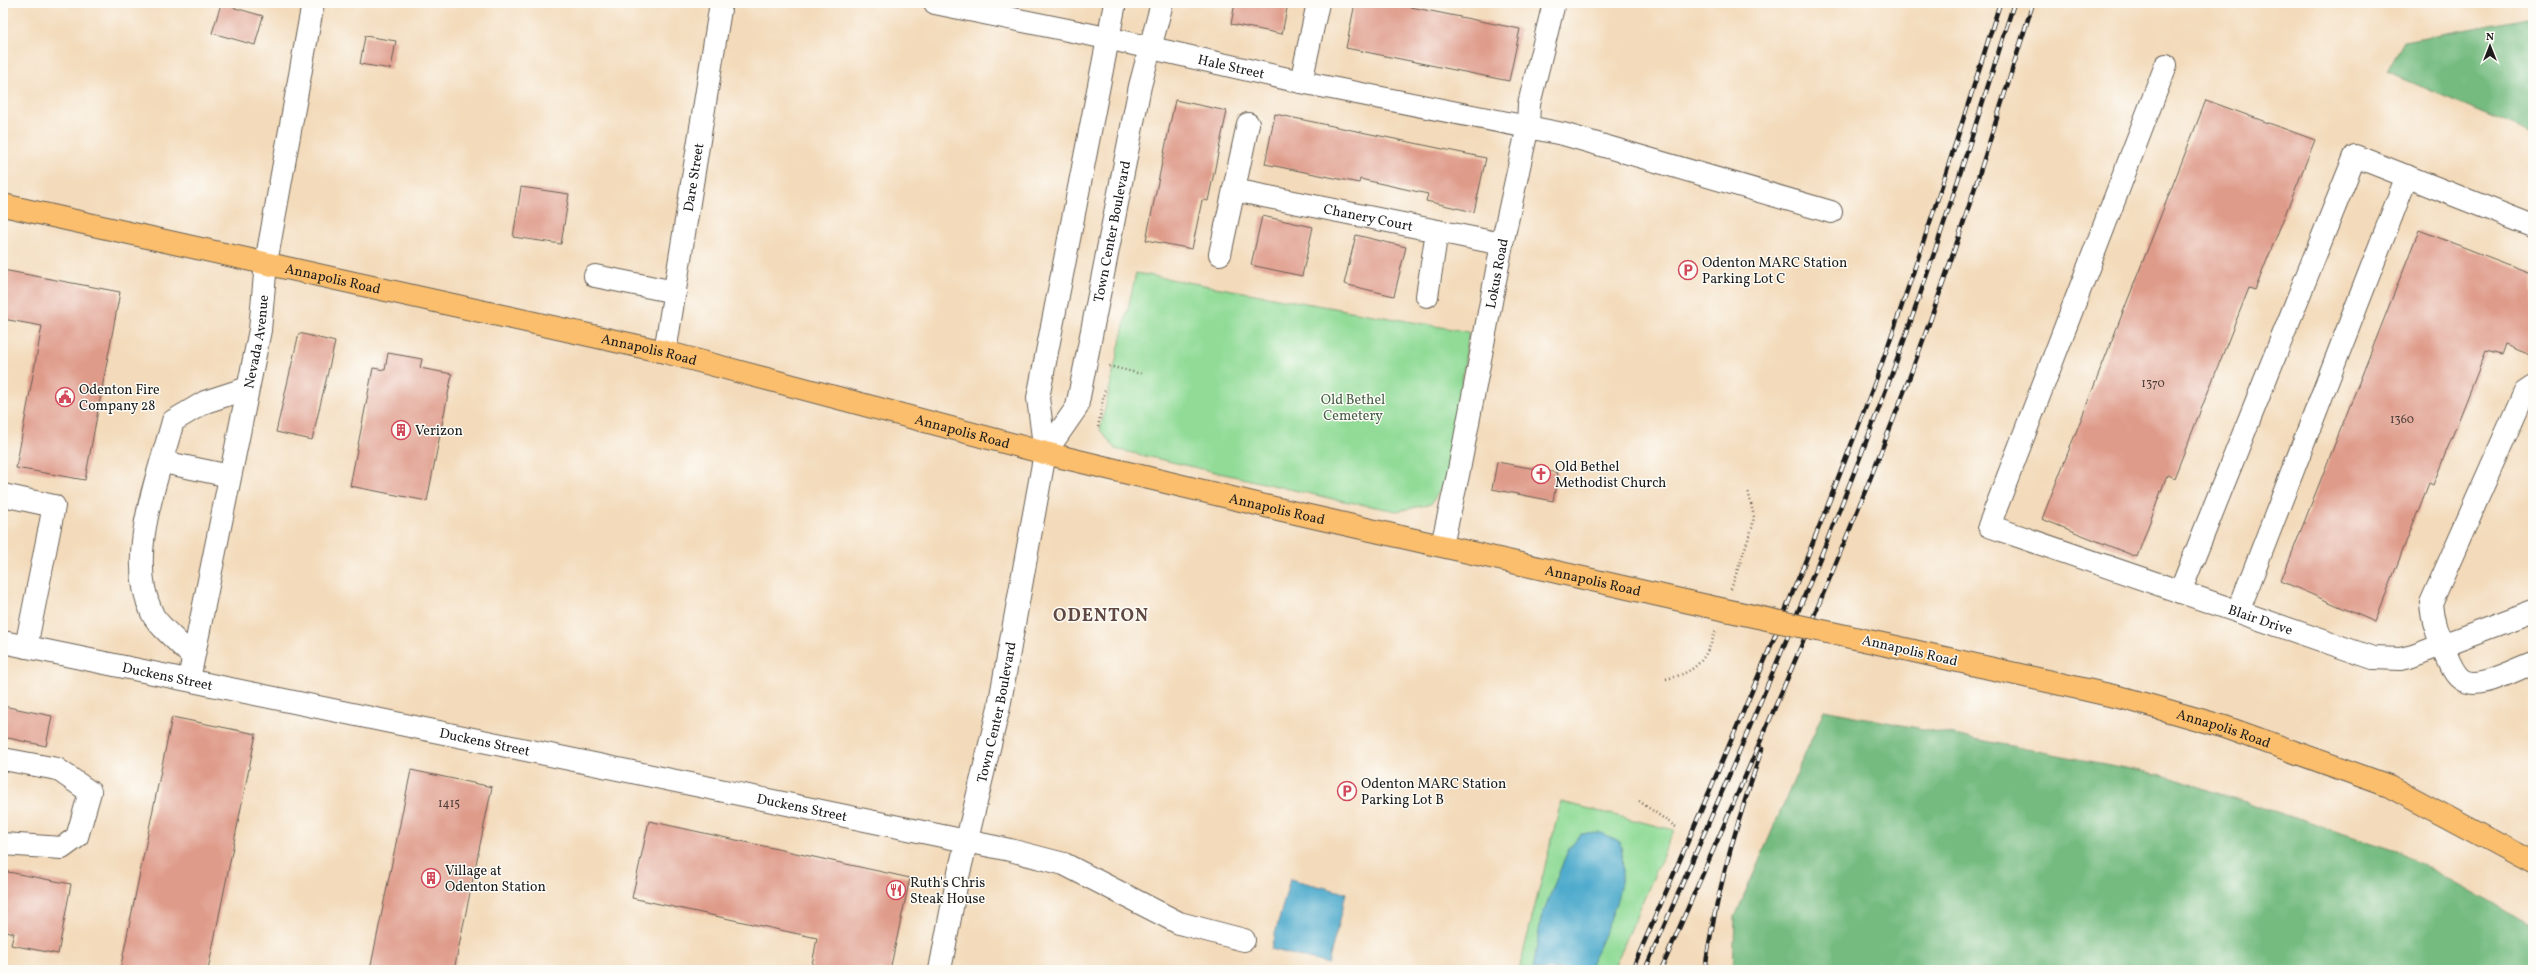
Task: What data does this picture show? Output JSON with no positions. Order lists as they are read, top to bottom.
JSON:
{
  "streets": {
    "main road": ["Annapolis Road"],
    "street": [
      "Hale Street",
      "Dare Street",
      "Chanery Court",
      "Town Center Boulevard",
      "Lokus Road",
      "Nevada Avenue",
      "Blair Drive",
      "Duckens Street"
    ]
  },
  "crossings": [
    ["Hale Street", "Town Center Boulevard"],
    ["Hale Street", "Lokus Road"],
    ["Dare Street", "Annapolis Road"],
    ["Chanery Court", "Lokus Road"],
    ["Town Center Boulevard", "Annapolis Road"],
    ["Town Center Boulevard", "Duckens Street"],
    ["Lokus Road", "Annapolis Road"],
    ["Annapolis Road", "Nevada Avenue"],
    ["Nevada Avenue", "Duckens Street"]
  ],
  "districts": ["ODENTON"],
  "parks": ["Old Bethel Cemetery"],
  "places": {
    "parking": ["Odenton MARC Station Parking Lot C", "Odenton MARC Station Parking Lot B"],
    "public building": ["Odenton Fire Company 28"],
    "building": ["Verizon", "Village at Odenton Station"],
    "church": ["Old Bethel Methodist Church"],
    "restaurant": ["Ruth's Chris Steak House"]
  },
  "house_numbers": ["1370", "1360", "1415"],
  "north": "top"
}
